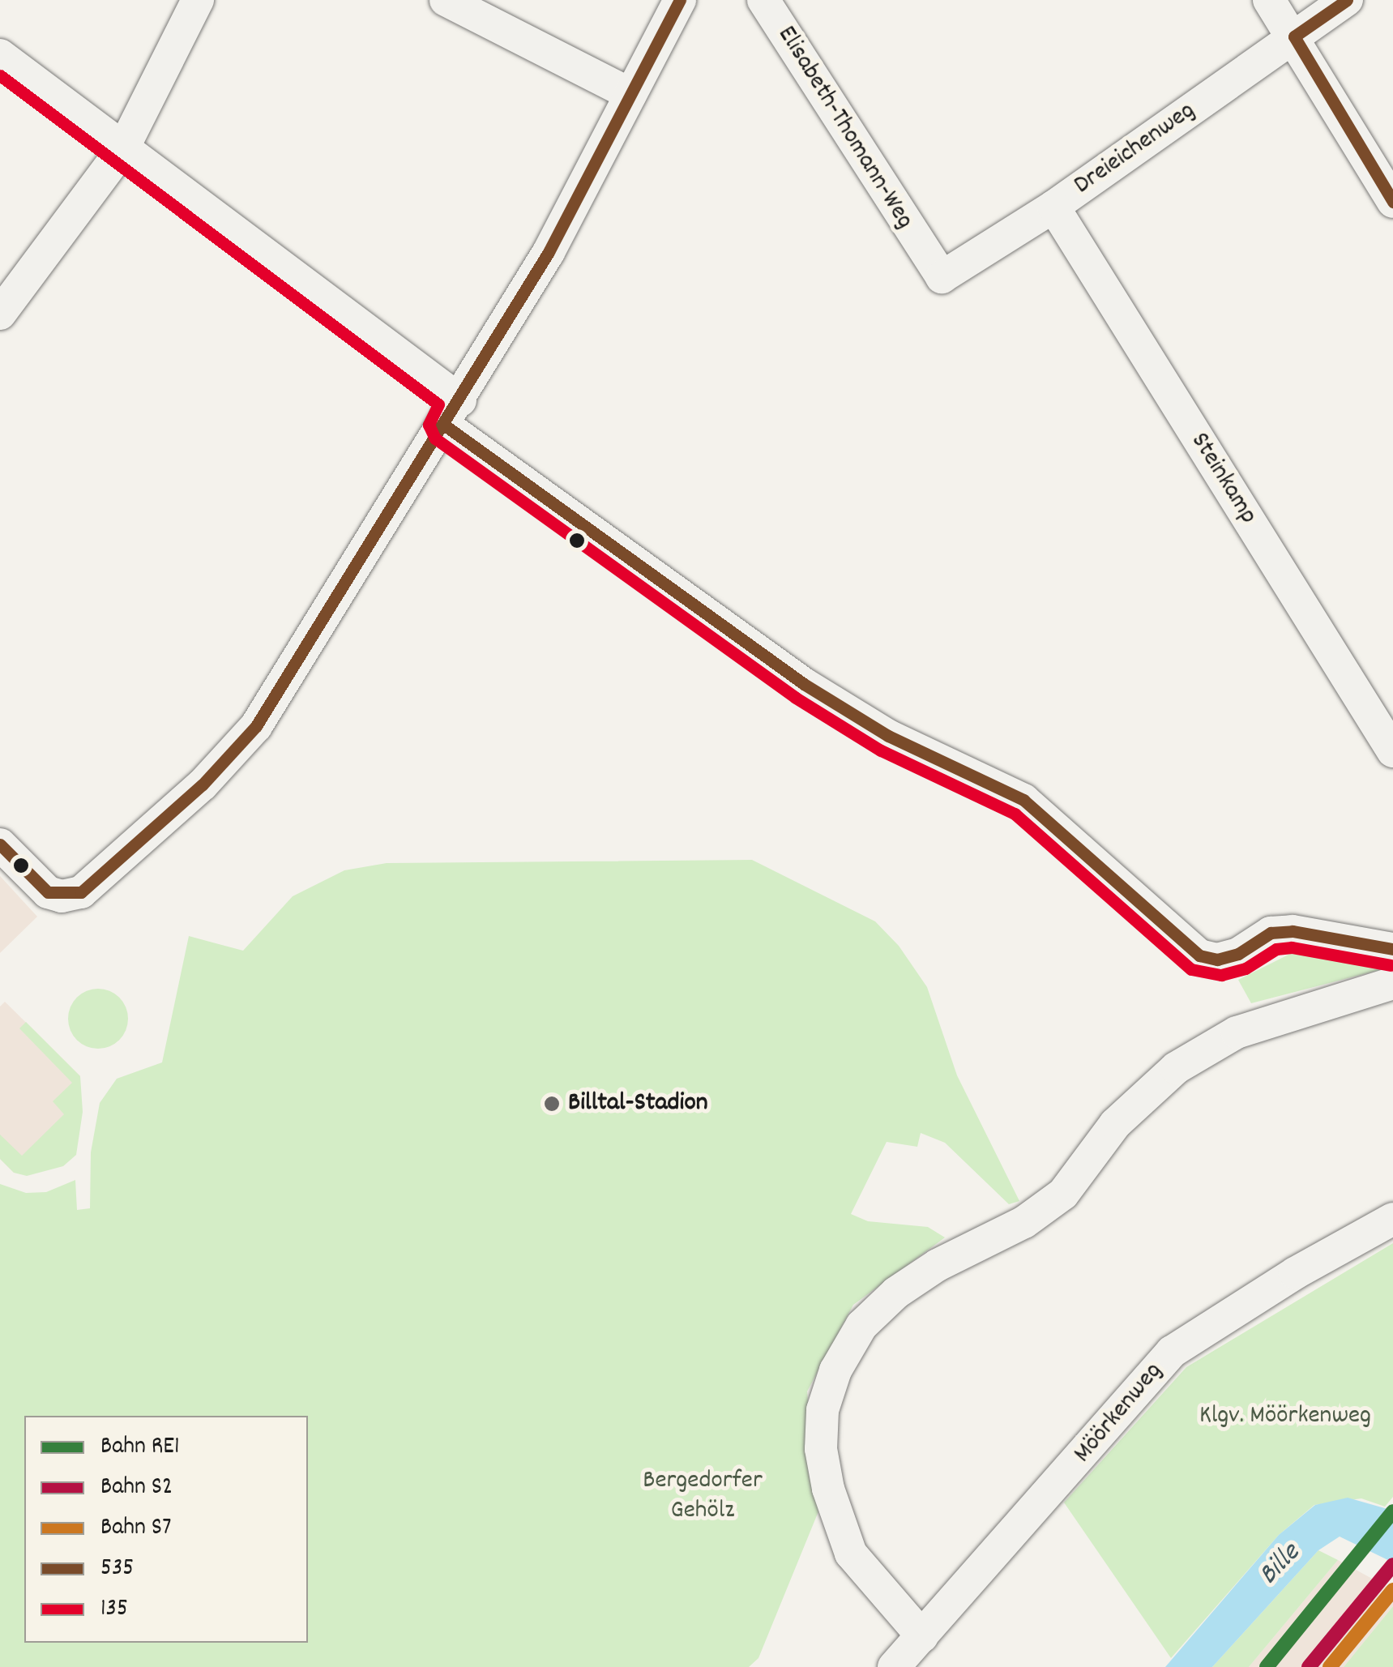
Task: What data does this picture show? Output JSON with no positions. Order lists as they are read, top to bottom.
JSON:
{
  "streets": {
    "street": [
      "Elisabeth-Thomann-Weg",
      "Dreieichenweg",
      "Steinkamp",
      "Möörkenweg"
    ]
  },
  "crossings": [
    ["Elisabeth-Thomann-Weg", "Dreieichenweg"],
    ["Dreieichenweg", "Steinkamp"]
  ],
  "water": ["Bille"],
  "parks": ["Klgv. Möörkenweg", "Bergedorfer Gehölz"],
  "places": ["Billtal-Stadion"],
  "lines": [
    "transit line 535",
    "transit line 135",
    "rail line RE1",
    "rail line S2",
    "rail line S7"
  ],
  "legend": [
    "Bahn RE1",
    "Bahn S2",
    "Bahn S7",
    "535",
    "135"
  ]
}
